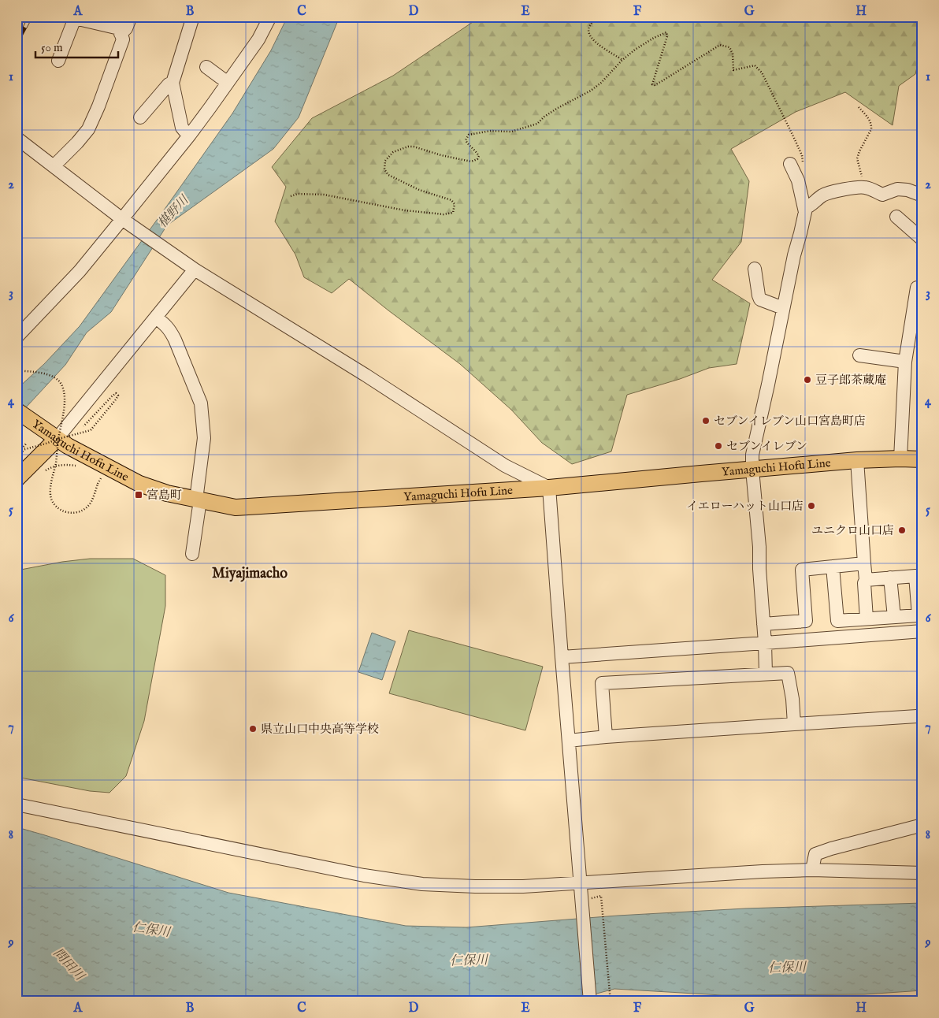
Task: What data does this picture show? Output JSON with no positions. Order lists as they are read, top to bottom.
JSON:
{
  "streets": {
    "main road": ["Yamaguchi Hofu Line"]
  },
  "districts": ["Miyajimacho"],
  "water": ["椹野川", "仁保川", "問田川"],
  "places": {
    "other": [
      "豆子郎茶蔵庵",
      "セブンイレブン山口宮島町店",
      "セブンイレブン",
      "イエローハット山口店",
      "ユニクロ山口店",
      "県立山口中央高等学校"
    ],
    "transit": ["宮島町"]
  },
  "scale_bar": "50 m",
  "grid": {
    "columns": [
      "A",
      "B",
      "C",
      "D",
      "E",
      "F",
      "G",
      "H"
    ],
    "rows": [
      "1",
      "2",
      "3",
      "4",
      "5",
      "6",
      "7",
      "8",
      "9"
    ]
  }
}
